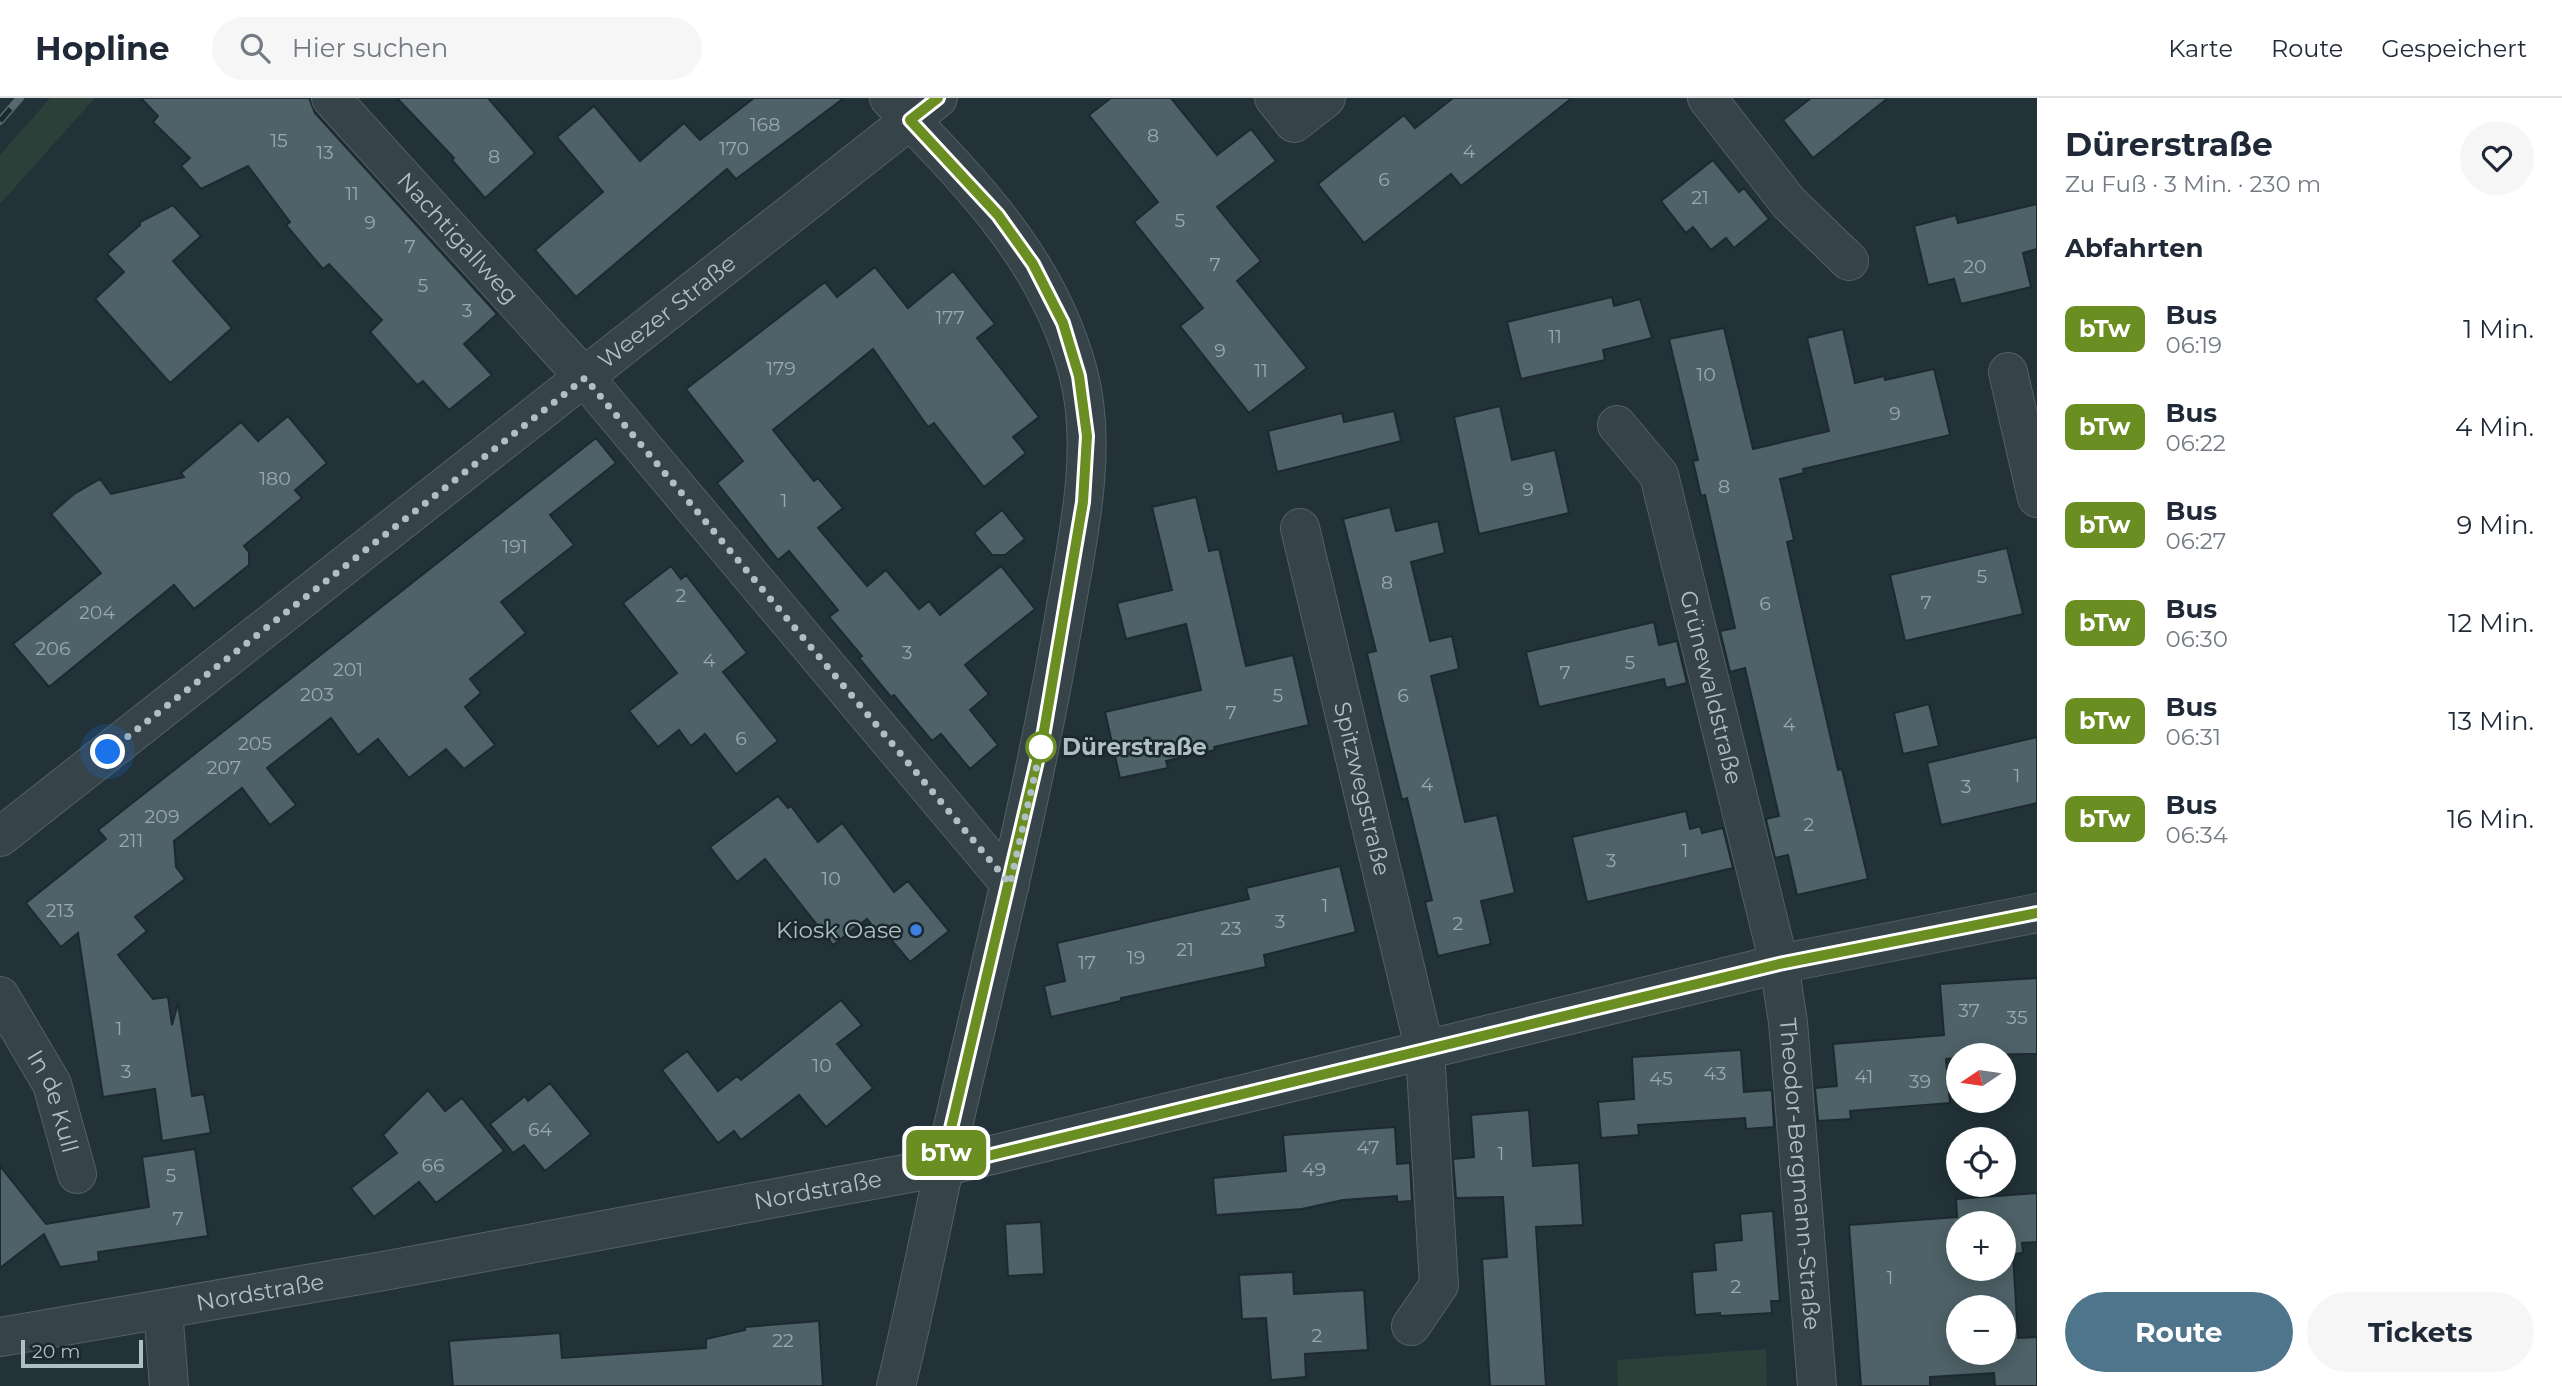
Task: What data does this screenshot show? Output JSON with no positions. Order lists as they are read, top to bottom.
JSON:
{
  "streets": {
    "street": [
      "Nachtigallweg",
      "Weezer Straße",
      "Grünewaldstraße",
      "Spitzwegstraße",
      "In de Kull",
      "Theodor-Bergmann-Straße",
      "Nordstraße"
    ]
  },
  "crossings": [
    ["Nachtigallweg", "Weezer Straße"],
    ["Grünewaldstraße", "Theodor-Bergmann-Straße"],
    ["Grünewaldstraße", "Nordstraße"],
    ["Spitzwegstraße", "Nordstraße"],
    ["Theodor-Bergmann-Straße", "Nordstraße"]
  ],
  "places": ["Dürerstraße", "Kiosk Oase"],
  "lines": ["bus line bTw"],
  "house_numbers": [
    "168",
    "8",
    "15",
    "170",
    "4",
    "13",
    "8",
    "6",
    "11",
    "21",
    "5",
    "9",
    "7",
    "7",
    "20",
    "5",
    "3",
    "177",
    "11",
    "9",
    "179",
    "11",
    "10",
    "9",
    "180",
    "8",
    "9",
    "1",
    "191",
    "5",
    "8",
    "2",
    "7",
    "6",
    "204",
    "206",
    "3",
    "4",
    "5",
    "201",
    "7",
    "203",
    "5",
    "6",
    "7",
    "4",
    "6",
    "205",
    "207",
    "1",
    "4",
    "3",
    "209",
    "2",
    "211",
    "1",
    "3",
    "10",
    "1",
    "213",
    "3",
    "2",
    "23",
    "21",
    "19",
    "17",
    "37",
    "35",
    "1",
    "10",
    "3",
    "43",
    "41",
    "45",
    "39",
    "64",
    "47",
    "1",
    "66",
    "49",
    "5",
    "7",
    "1",
    "2",
    "2",
    "22"
  ],
  "scale_bar": "20 m",
  "north": "left",
  "page": {
    "header": "Hopline",
    "search": "Hier suchen",
    "nav": ["Karte", "Route", "Gespeichert"],
    "on_map": "bTw",
    "heading": [
      ["Dürerstraße", "Zu Fuß · 3 Min. · 230 m"],
      "Abfahrten"
    ],
    "list": [
      {
        "mark": "bTw",
        "name": "Bus",
        "note": "06:19",
        "value": "1 Min."
      },
      {
        "mark": "bTw",
        "name": "Bus",
        "note": "06:22",
        "value": "4 Min."
      },
      {
        "mark": "bTw",
        "name": "Bus",
        "note": "06:27",
        "value": "9 Min."
      },
      {
        "mark": "bTw",
        "name": "Bus",
        "note": "06:30",
        "value": "12 Min."
      },
      {
        "mark": "bTw",
        "name": "Bus",
        "note": "06:31",
        "value": "13 Min."
      },
      {
        "mark": "bTw",
        "name": "Bus",
        "note": "06:34",
        "value": "16 Min."
      }
    ],
    "map_buttons": ["+", "−"],
    "buttons": ["Route", "Tickets"],
    "scale": "20 m"
  }
}
